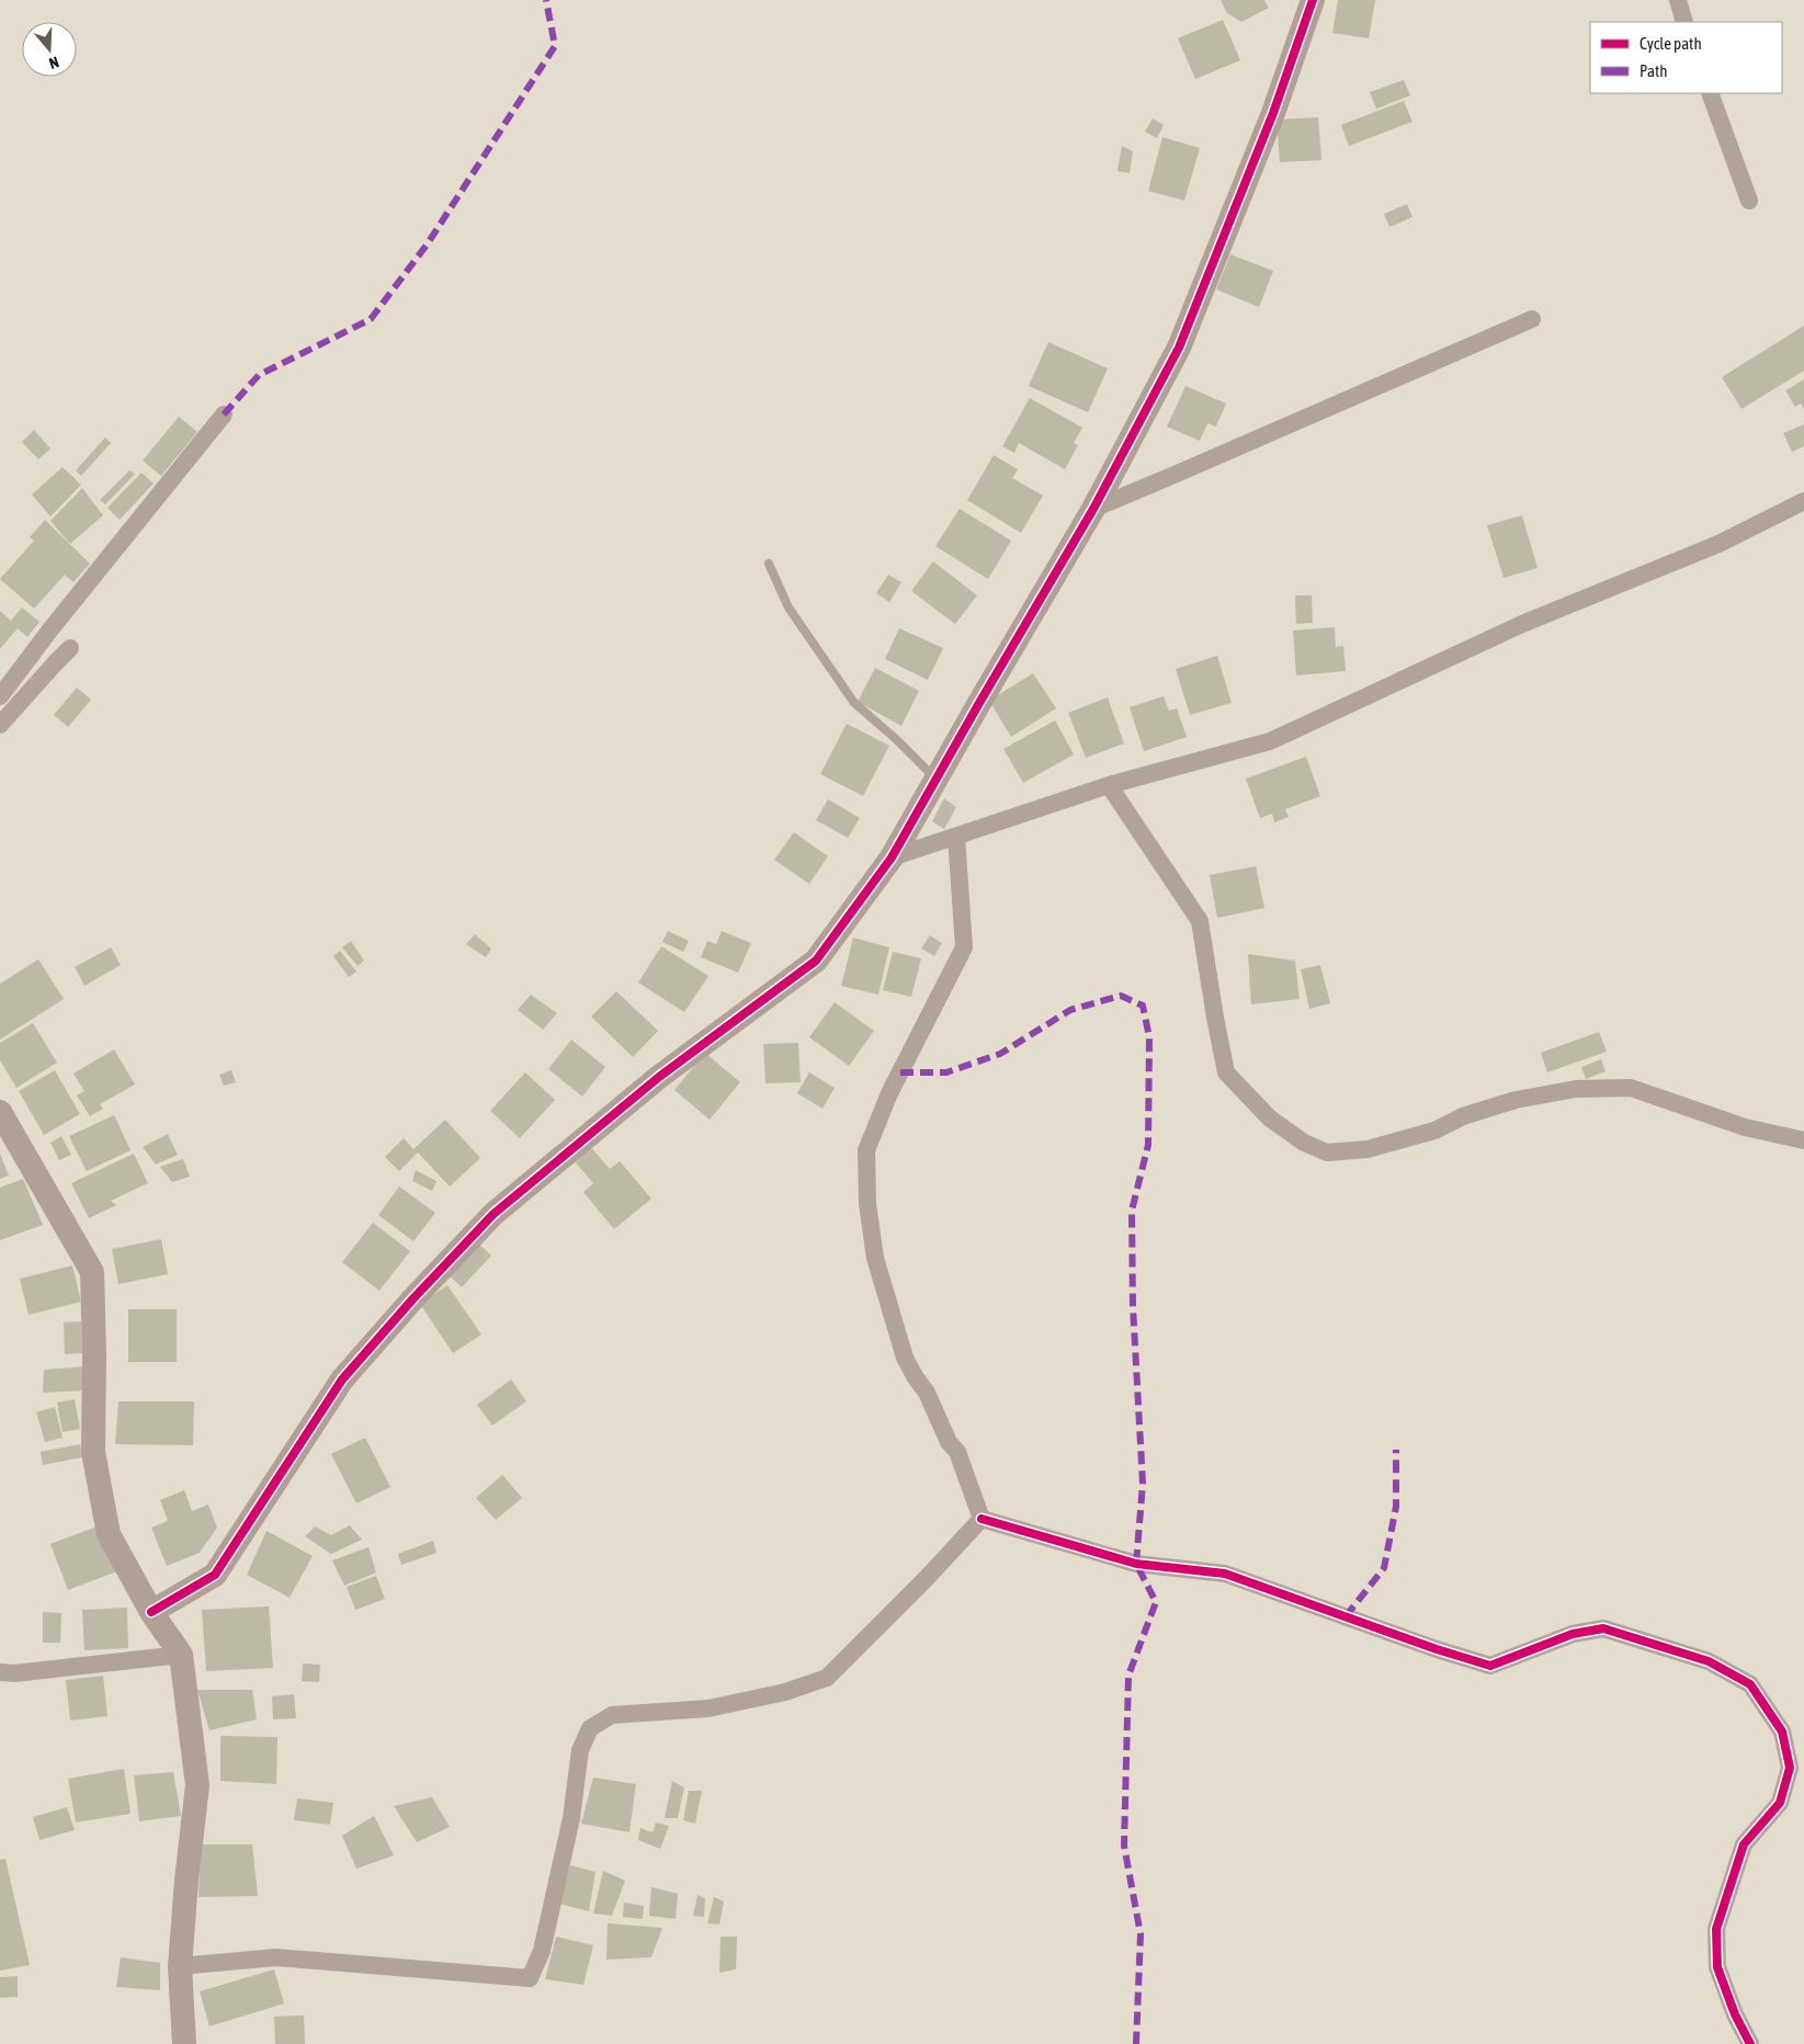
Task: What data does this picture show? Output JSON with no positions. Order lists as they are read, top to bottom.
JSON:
{
  "legend": ["Cycle path", "Path"],
  "north": "bottom"
}
